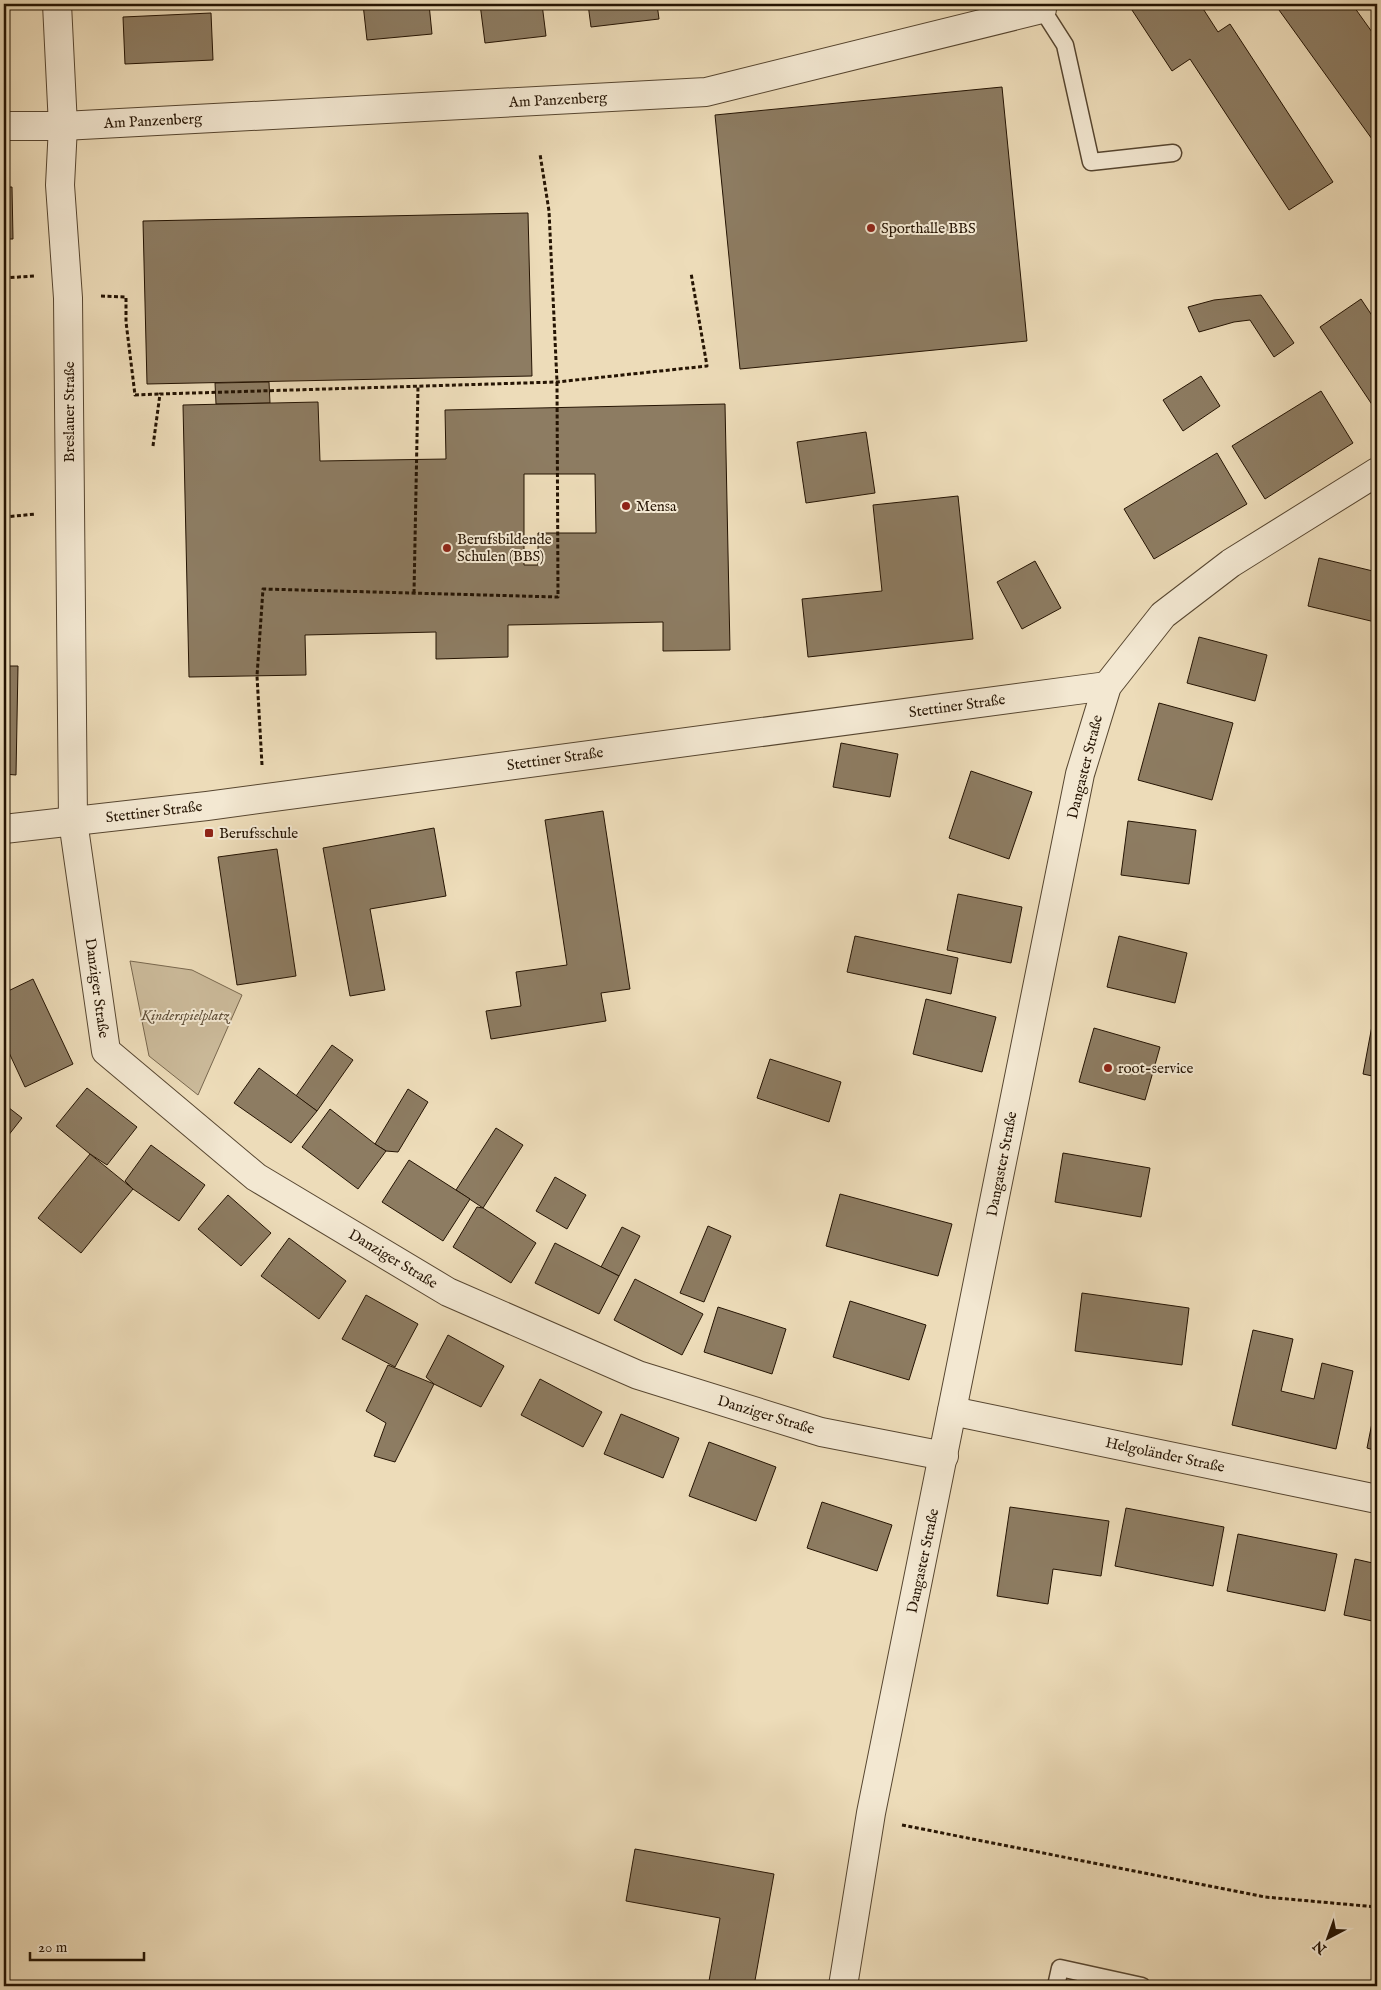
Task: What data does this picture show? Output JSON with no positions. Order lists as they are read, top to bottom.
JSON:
{
  "streets": {
    "street": [
      "Am Panzenberg",
      "Breslauer Straße",
      "Stettiner Straße",
      "Dangaster Straße",
      "Danziger Straße",
      "Helgoländer Straße"
    ]
  },
  "crossings": [
    ["Am Panzenberg", "Breslauer Straße"],
    ["Breslauer Straße", "Stettiner Straße"],
    ["Breslauer Straße", "Danziger Straße"],
    ["Stettiner Straße", "Dangaster Straße"],
    ["Stettiner Straße", "Danziger Straße"],
    ["Dangaster Straße", "Danziger Straße"],
    ["Dangaster Straße", "Helgoländer Straße"]
  ],
  "parks": ["Kinderspielplatz"],
  "places": {
    "other": [
      "Sporthalle BBS",
      "Mensa",
      "Berufsbildende Schulen (BBS)",
      "root-service"
    ],
    "transit": ["Berufsschule"]
  },
  "scale_bar": "20 m",
  "north": "bottom left"
}
